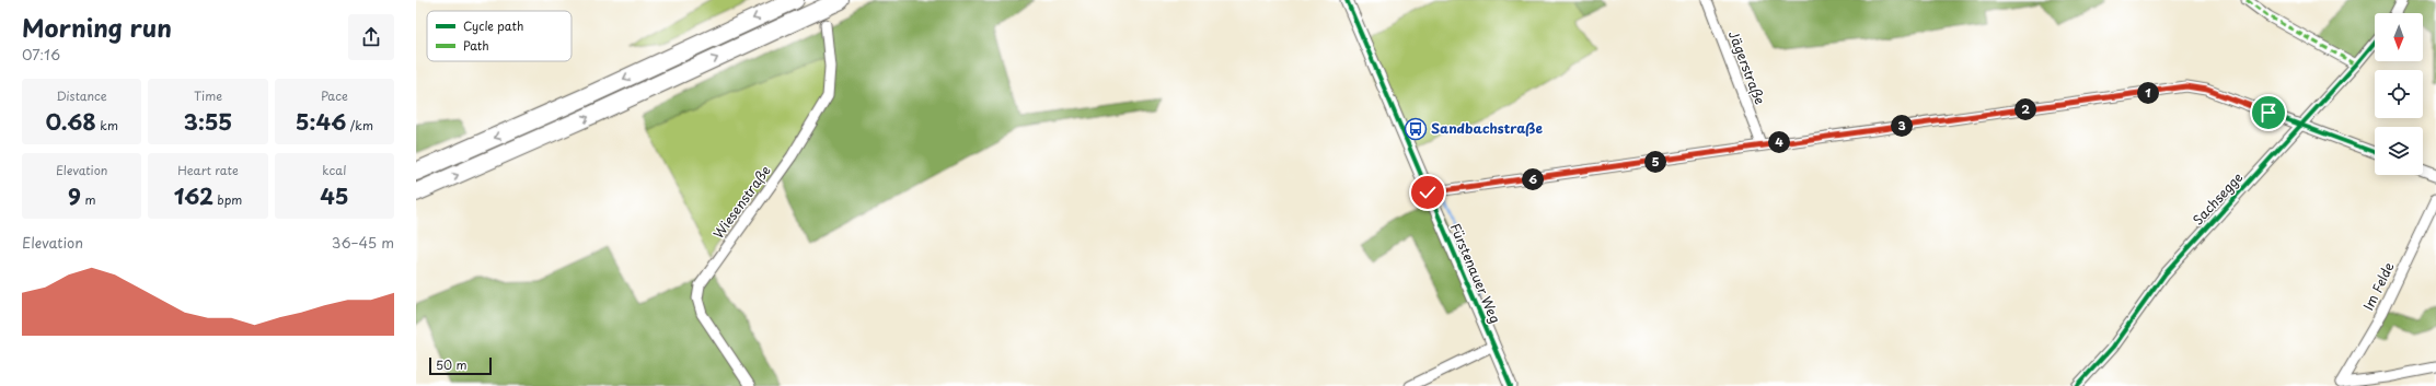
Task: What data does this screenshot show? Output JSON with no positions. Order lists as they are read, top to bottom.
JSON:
{
  "streets": {
    "street": [
      "Jägerstraße",
      "Sachsegge",
      "Wiesenstraße",
      "Fürstenauer Weg",
      "Im Felde"
    ]
  },
  "places": {
    "bus stop": ["Sandbachstraße"]
  },
  "legend": ["Cycle path", "Path"],
  "scale_bar": "50 m",
  "north": "bottom",
  "page": {
    "heading": ["Morning run", "07:16"],
    "stats": [
      ["Distance", "0.68 km"],
      ["Time", "3:55"],
      ["Pace", "5:46 /km"],
      ["Elevation", "9 m"],
      ["Heart rate", "162 bpm"],
      ["kcal", "45"]
    ],
    "pins": [
      "1",
      "2",
      "3",
      "4",
      "5",
      "6"
    ],
    "chart": ["Elevation", "36–45 m"],
    "scale": "50 m"
  }
}
